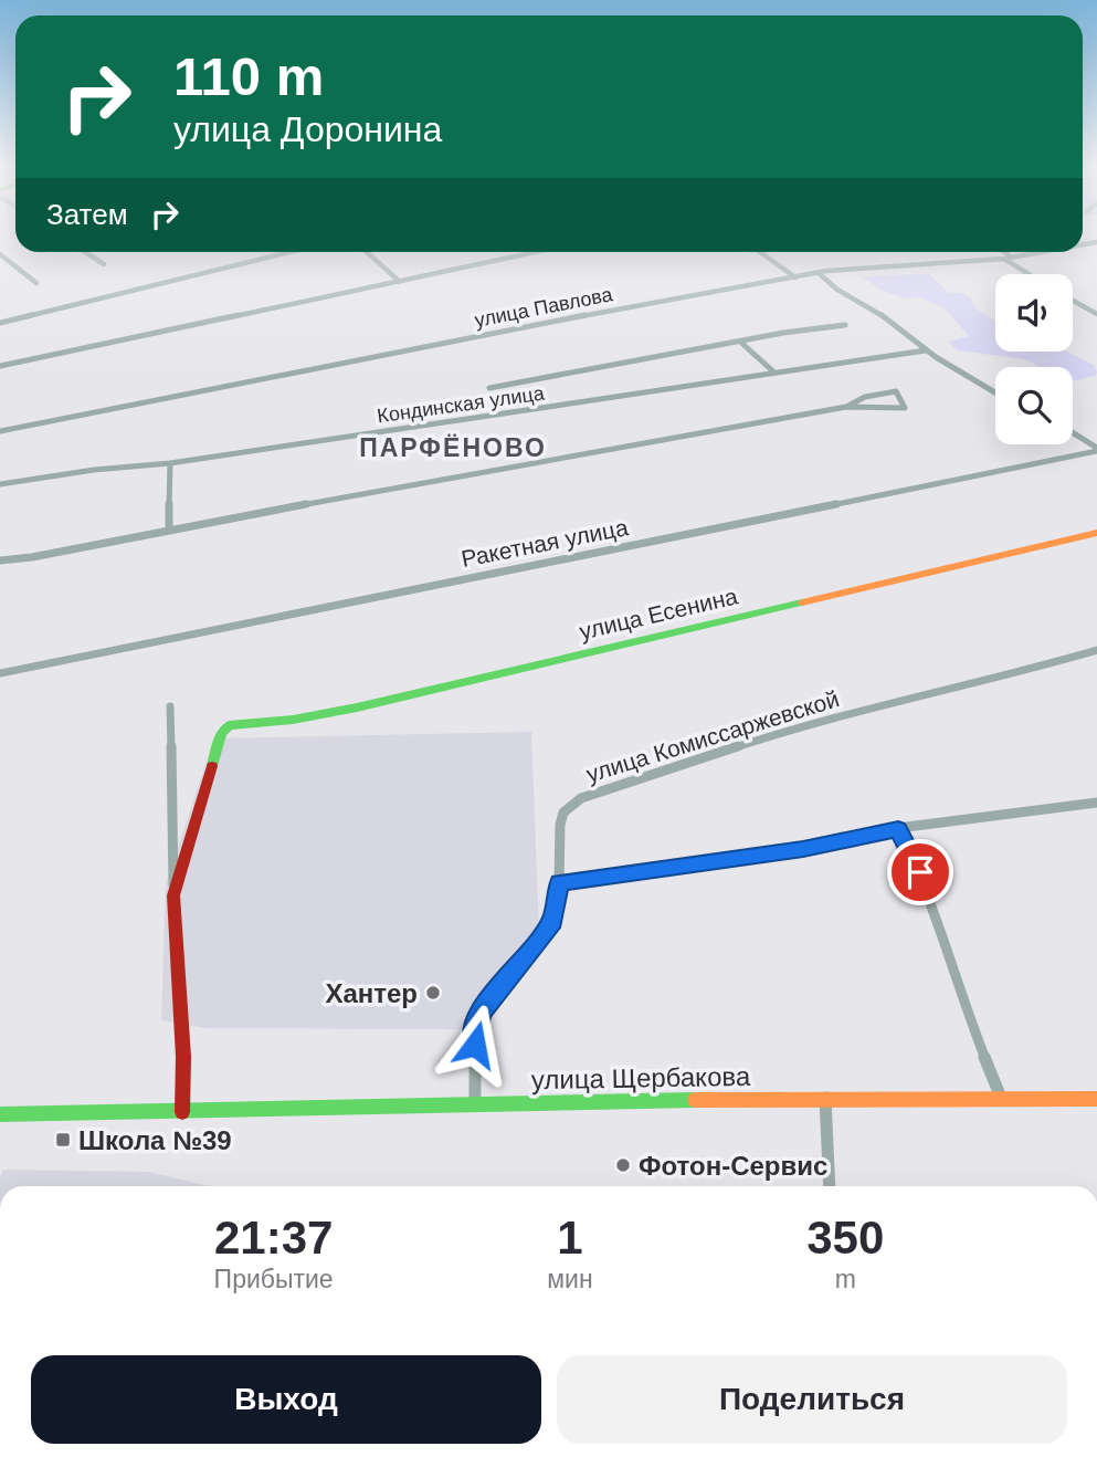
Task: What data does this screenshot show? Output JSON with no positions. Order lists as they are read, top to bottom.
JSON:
{
  "streets": {
    "street": [
      "улица Павлова",
      "Кондинская улица",
      "Ракетная улица",
      "улица Есенина",
      "улица Комиссаржевской",
      "улица Щербакова"
    ]
  },
  "crossings": [
    ["улица Комиссаржевской", "улица Щербакова"]
  ],
  "districts": ["ПАРФЁНОВО"],
  "places": {
    "other": ["Хантер", "Фотон-Сервис"],
    "transit": ["Школа №39"]
  },
  "page": {
    "turn": ["110 m", "улица Доронина"],
    "then": "Затем",
    "eta": [
      "21:37",
      "Прибытие",
      "1",
      "мин",
      "350",
      "m"
    ],
    "buttons": ["Выход", "Поделиться"]
  }
}
